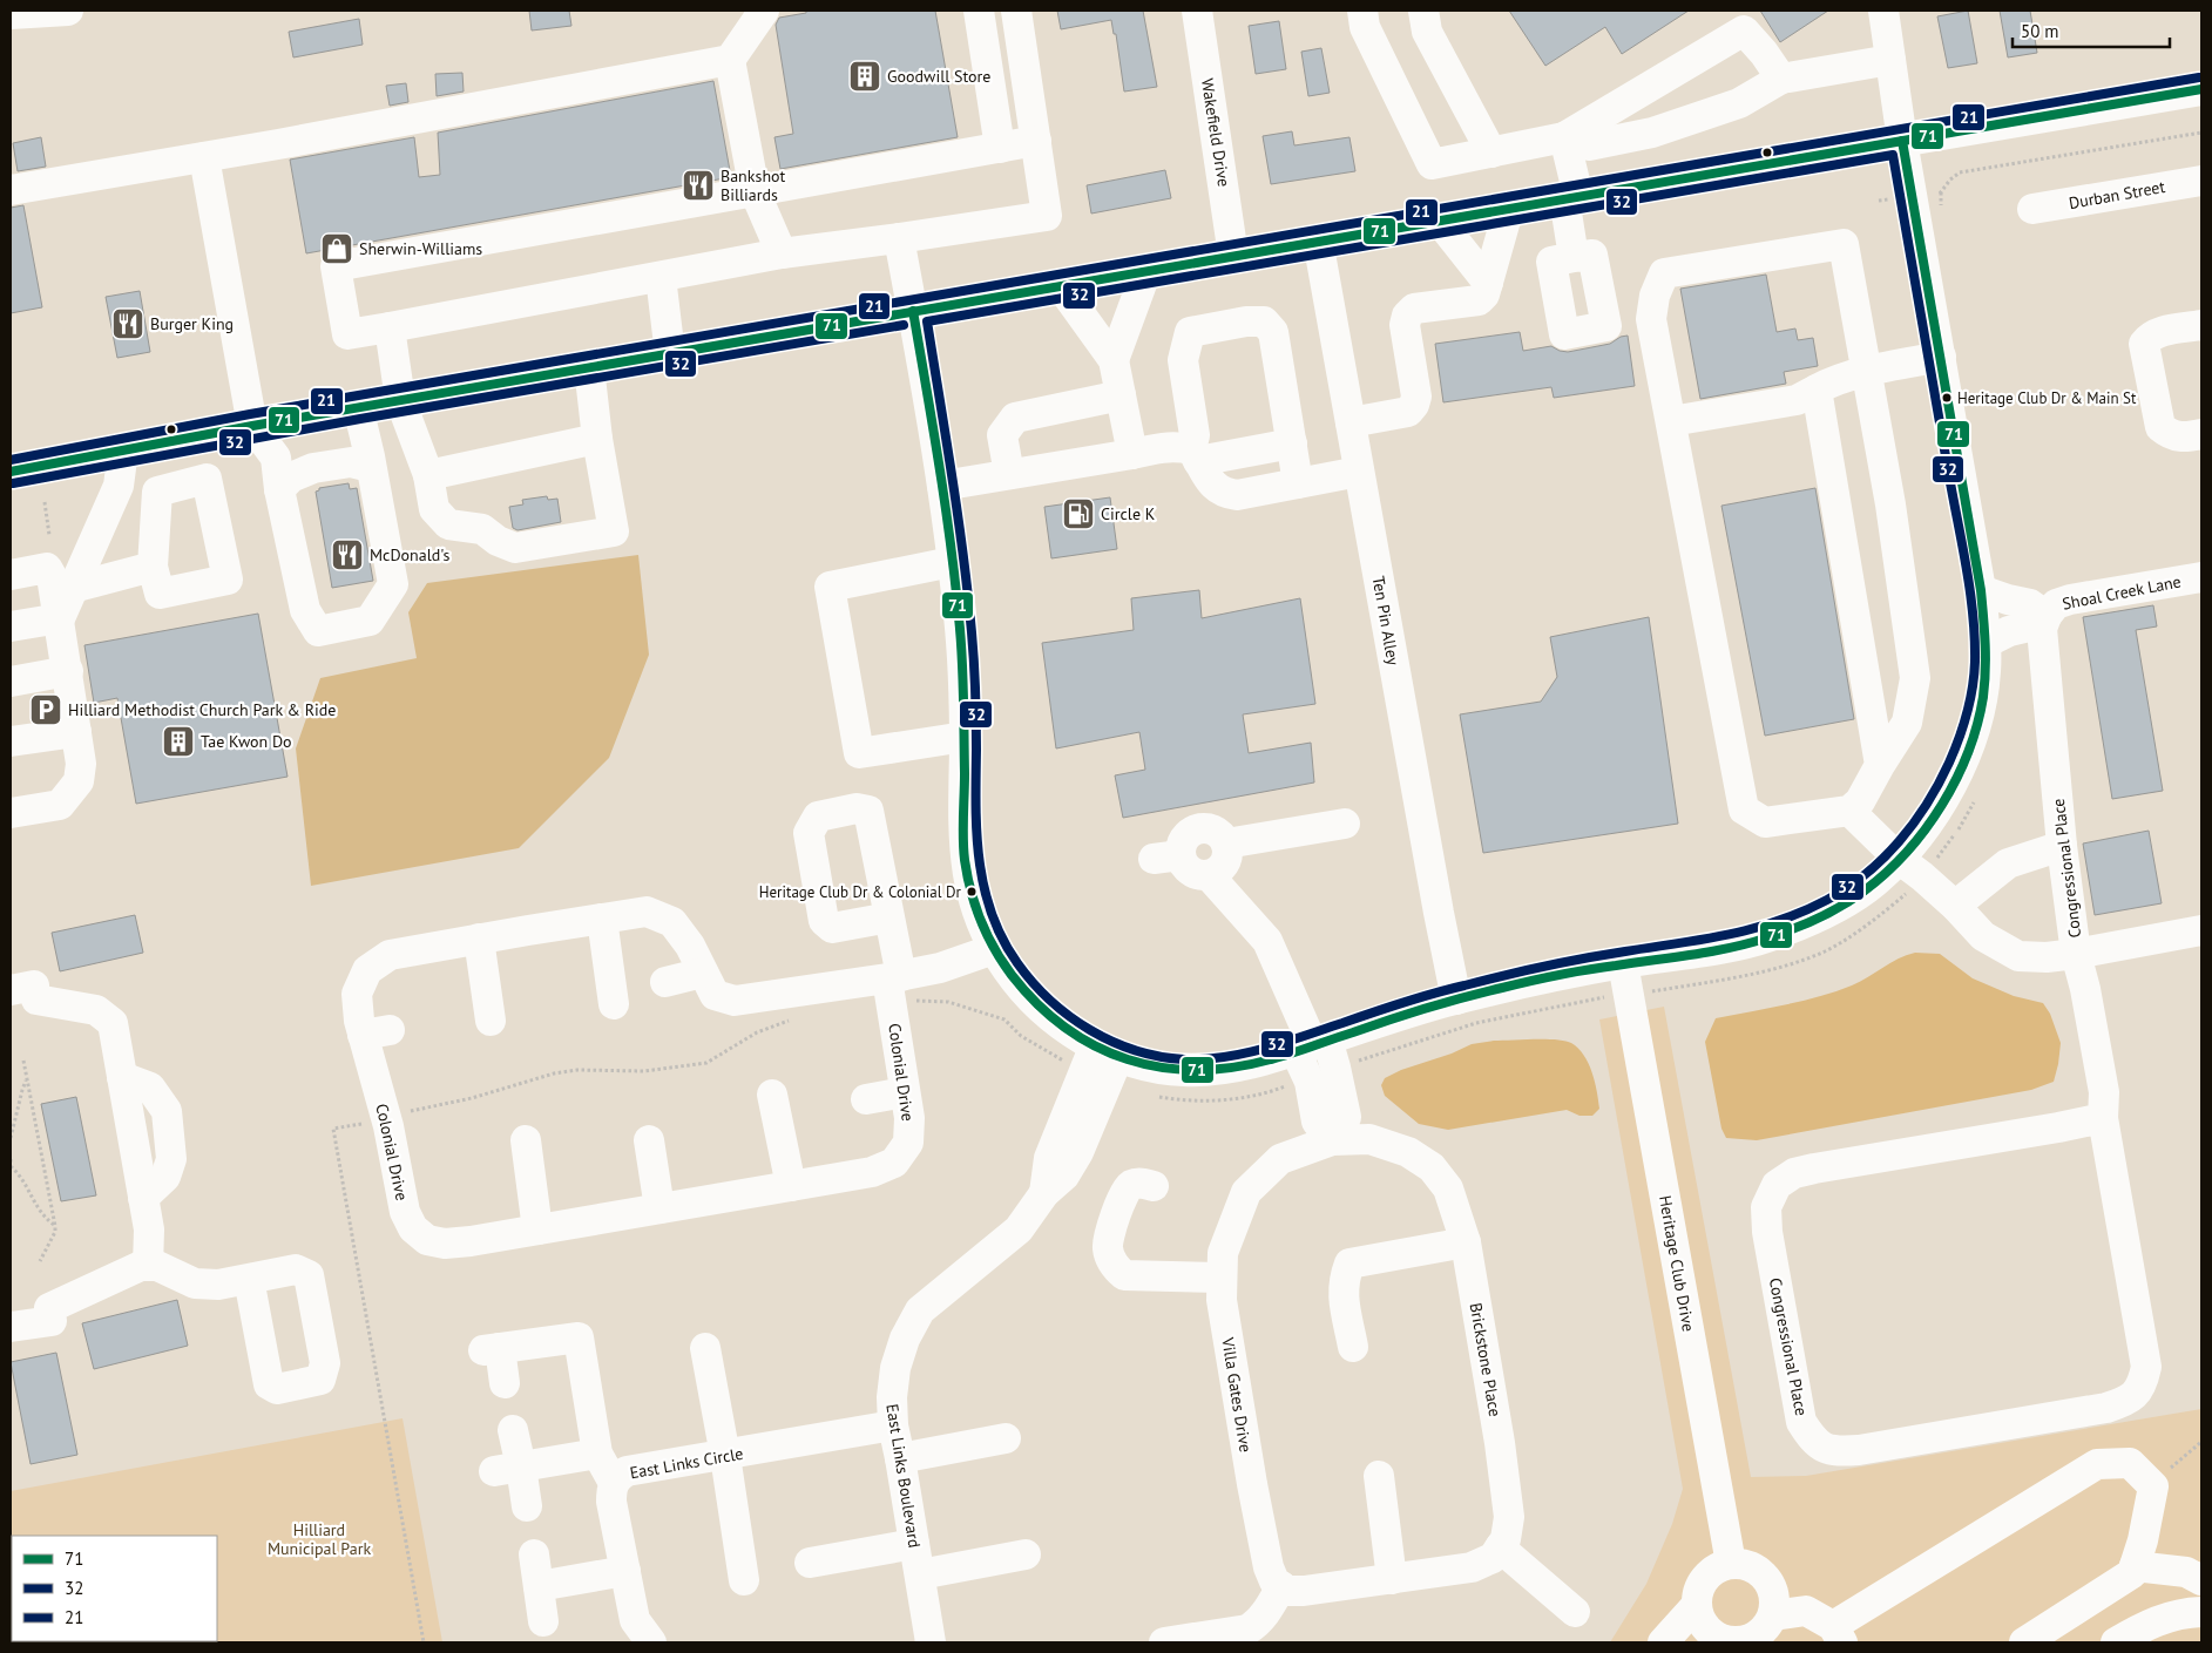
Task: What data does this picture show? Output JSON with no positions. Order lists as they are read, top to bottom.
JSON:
{
  "streets": {
    "street": [
      "Wakefield Drive",
      "Durban Street",
      "Shoal Creek Lane",
      "Ten Pin Alley",
      "Congressional Place",
      "Colonial Drive",
      "Heritage Club Drive",
      "Brickstone Place",
      "Villa Gates Drive",
      "East Links Circle",
      "East Links Boulevard"
    ]
  },
  "crossings": [
    ["Shoal Creek Lane", "Congressional Place"],
    ["Brickstone Place", "Villa Gates Drive"],
    ["East Links Circle", "East Links Boulevard"]
  ],
  "parks": ["Hilliard Municipal Park"],
  "places": {
    "building": ["Goodwill Store", "Tae Kwon Do"],
    "restaurant": ["Bankshot Billiards", "Burger King", "McDonald's"],
    "shop": ["Sherwin-Williams"],
    "other": ["Heritage Club Dr & Main St", "Heritage Club Dr & Colonial Dr"],
    "fuel station": ["Circle K"],
    "parking": ["Hilliard Methodist Church Park & Ride"]
  },
  "lines": ["transit line 21", "transit line 71", "transit line 32"],
  "legend": ["71", "32", "21"],
  "scale_bar": "50 m"
}
